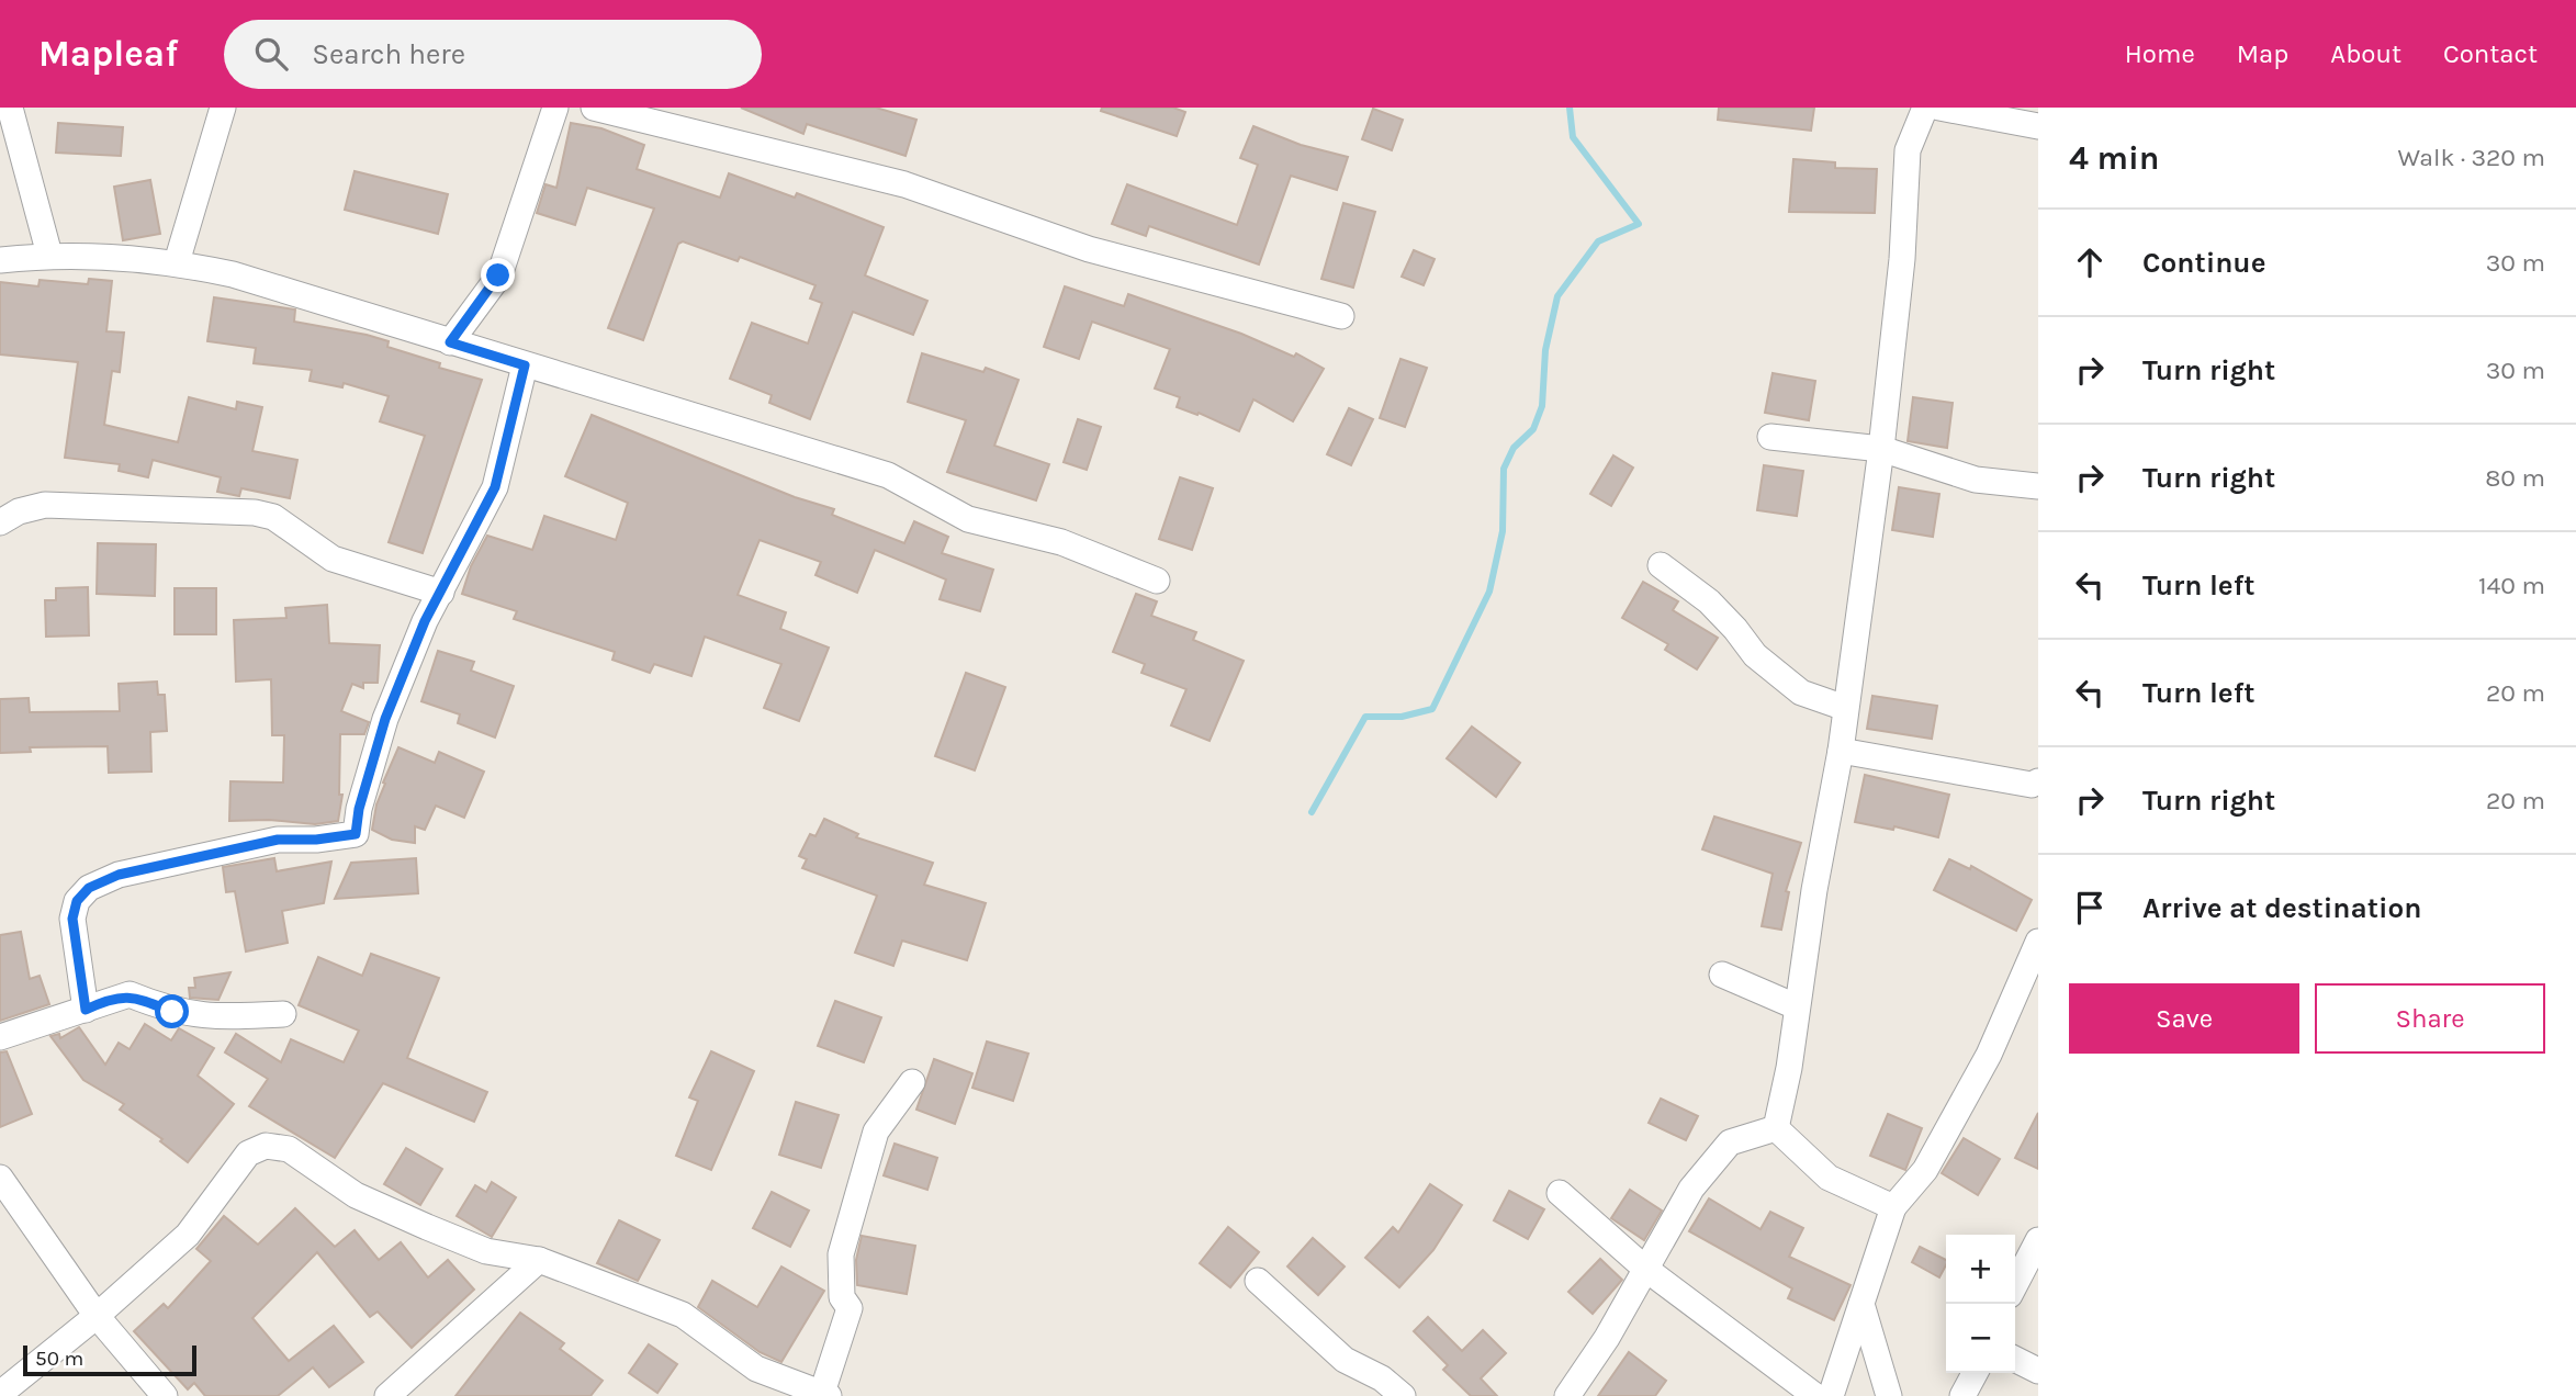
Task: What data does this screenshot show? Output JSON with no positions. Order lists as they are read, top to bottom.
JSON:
{
  "scale_bar": "50 m",
  "page": {
    "header": "Mapleaf",
    "search": "Search here",
    "nav": [
      "Home",
      "Map",
      "About",
      "Contact"
    ],
    "heading": ["4 min", "Walk · 320 m"],
    "list": [
      ["Continue", "30 m"],
      ["Turn right", "30 m"],
      ["Turn right", "80 m"],
      ["Turn left", "140 m"],
      ["Turn left", "20 m"],
      ["Turn right", "20 m"],
      "Arrive at destination"
    ],
    "buttons": ["Save", "Share"],
    "map_buttons": ["+", "−"],
    "scale": "50 m"
  }
}
